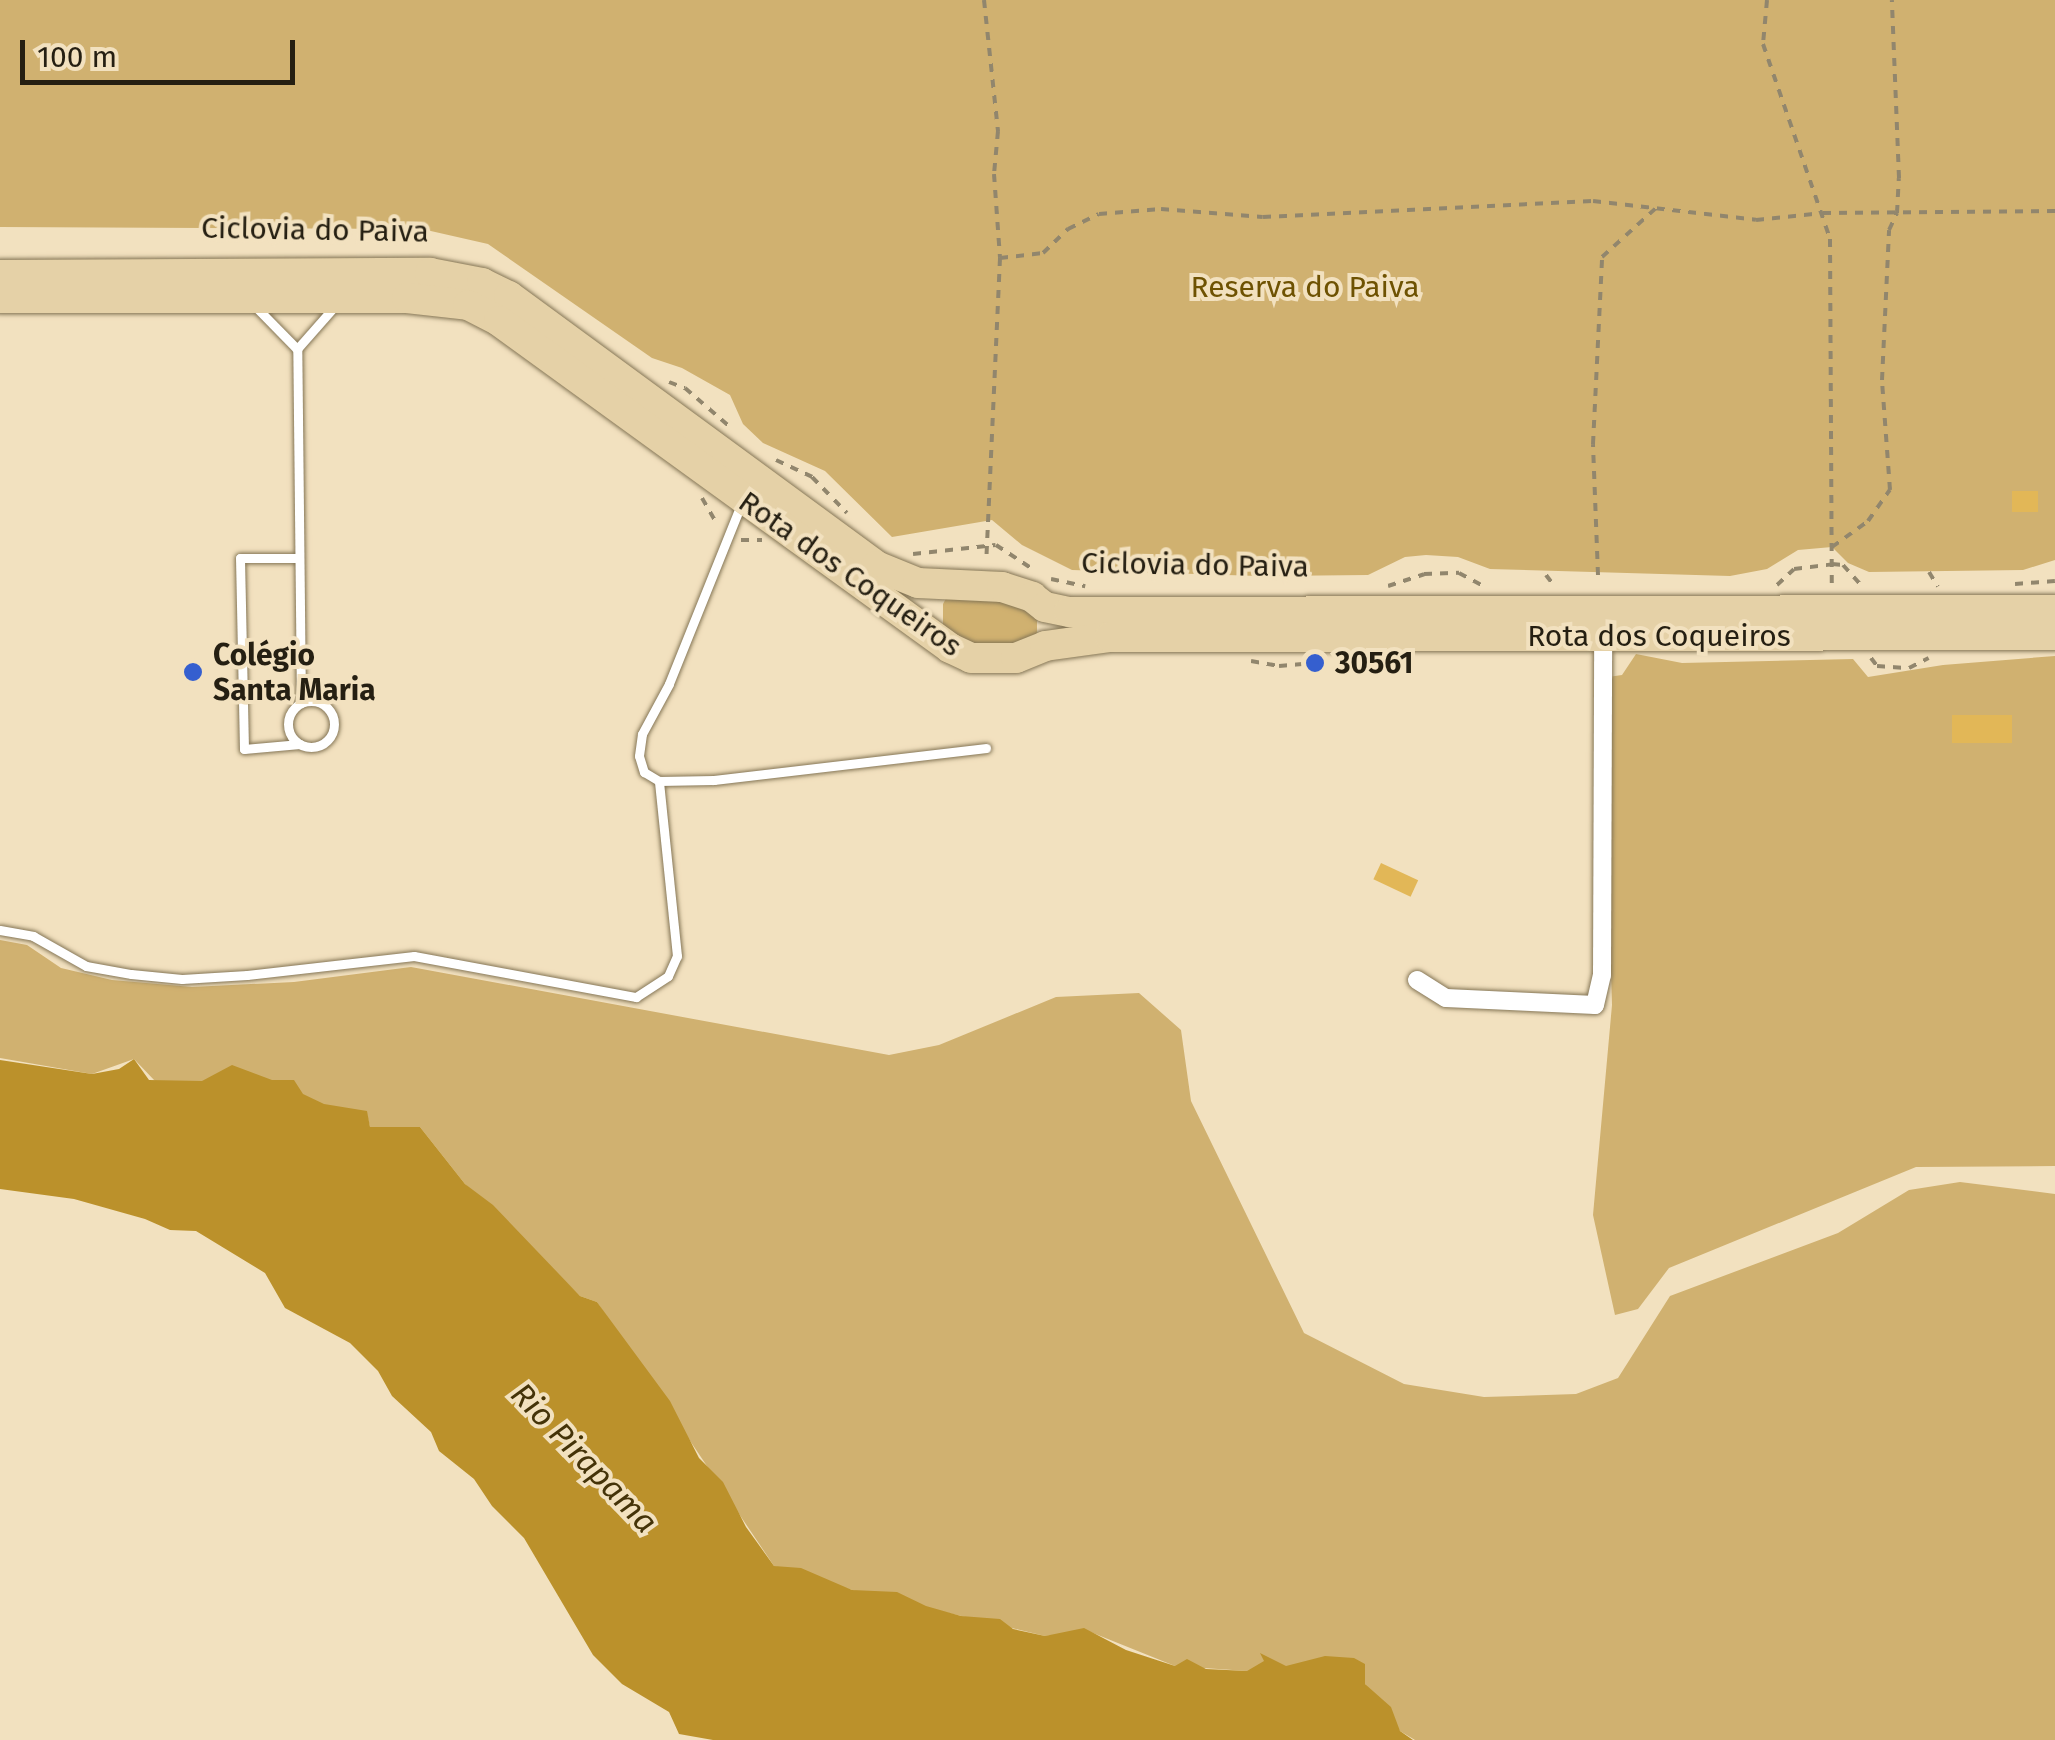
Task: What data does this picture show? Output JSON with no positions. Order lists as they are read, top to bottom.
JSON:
{
  "streets": {
    "main road": ["Rota dos Coqueiros"],
    "path": ["Ciclovia do Paiva"]
  },
  "water": ["Rio Pirapama"],
  "parks": ["Reserva do Paiva"],
  "places": ["30561", "Colégio Santa Maria"],
  "scale_bar": "100 m"
}
